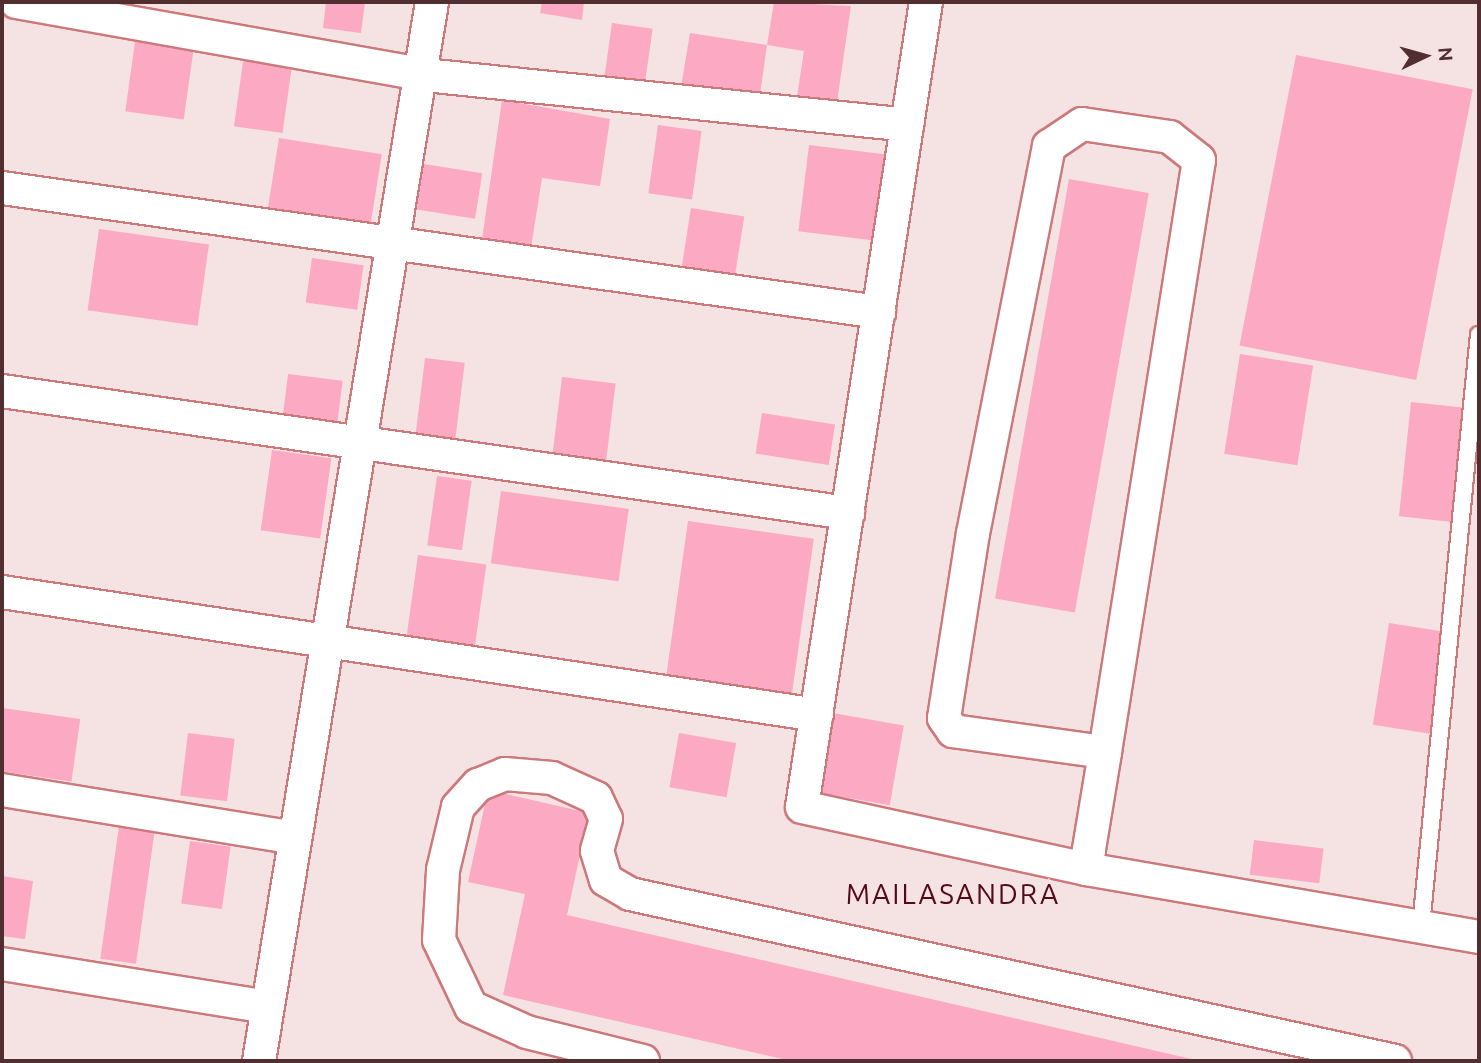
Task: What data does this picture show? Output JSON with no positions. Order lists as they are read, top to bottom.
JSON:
{
  "districts": ["MAILASANDRA"],
  "north": "right"
}
